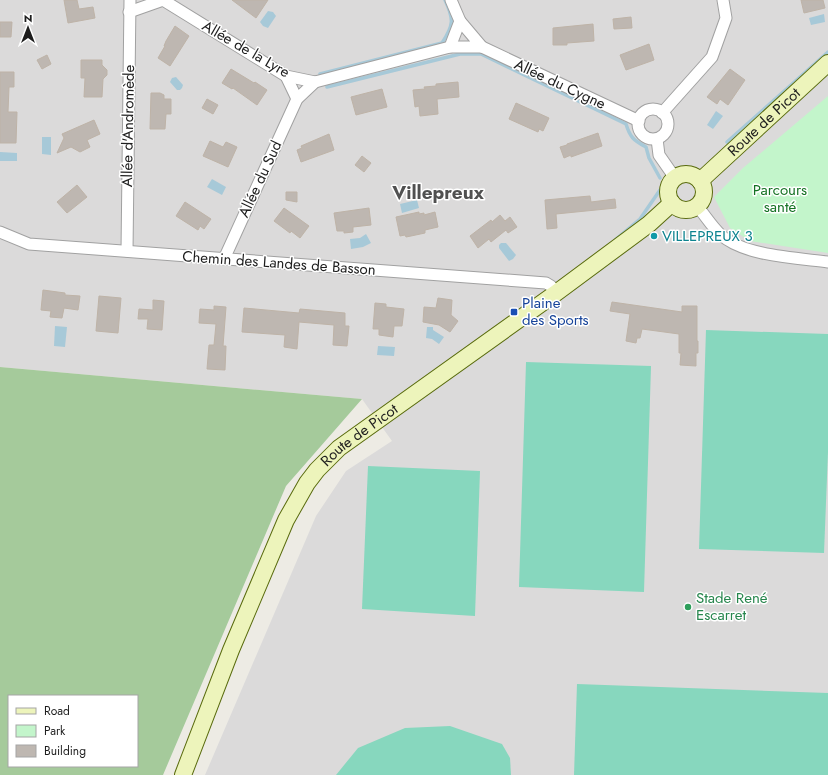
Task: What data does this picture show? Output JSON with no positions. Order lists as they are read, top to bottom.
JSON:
{
  "streets": {
    "main road": ["Route de Picot"],
    "street": [
      "Allée de la Lyre",
      "Allée du Cygne",
      "Allée d'Andromède",
      "Allée du Sud",
      "Chemin des Landes de Basson"
    ]
  },
  "crossings": [
    ["Allée de la Lyre", "Allée du Cygne"],
    ["Allée de la Lyre", "Allée d'Andromède"],
    ["Allée de la Lyre", "Allée du Sud"],
    ["Route de Picot", "Chemin des Landes de Basson"],
    ["Allée d'Andromède", "Chemin des Landes de Basson"],
    ["Allée du Sud", "Chemin des Landes de Basson"]
  ],
  "districts": ["Villepreux"],
  "parks": ["Parcours santé"],
  "places": {
    "other": ["VILLEPREUX 3", "Stade René Escarret"],
    "transit": ["Plaine des Sports"]
  },
  "legend": ["Road", "Park", "Building"],
  "north": "top"
}
